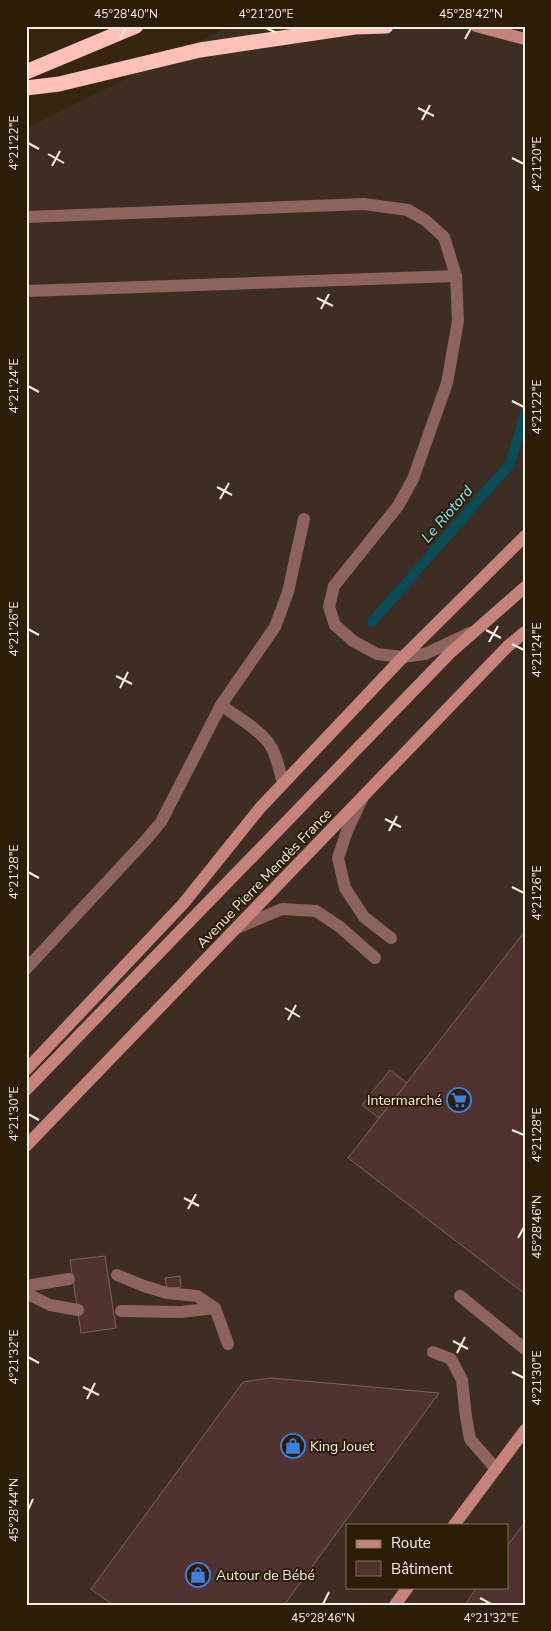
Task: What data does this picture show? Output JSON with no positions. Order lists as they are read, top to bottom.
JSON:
{
  "streets": {
    "main road": ["Avenue Pierre Mendès France"]
  },
  "water": ["Le Riotord"],
  "places": {
    "supermarket": ["Intermarché"],
    "shop": ["King Jouet", "Autour de Bébé"]
  },
  "legend": ["Route", "Bâtiment"],
  "coordinates": [
    "45°28'40\"N",
    "4°21'20\"E",
    "45°28'42\"N",
    "4°21'22\"E",
    "4°21'24\"E",
    "4°21'26\"E",
    "4°21'28\"E",
    "4°21'30\"E",
    "45°28'46\"N",
    "4°21'32\"E",
    "45°28'44\"N"
  ]
}
